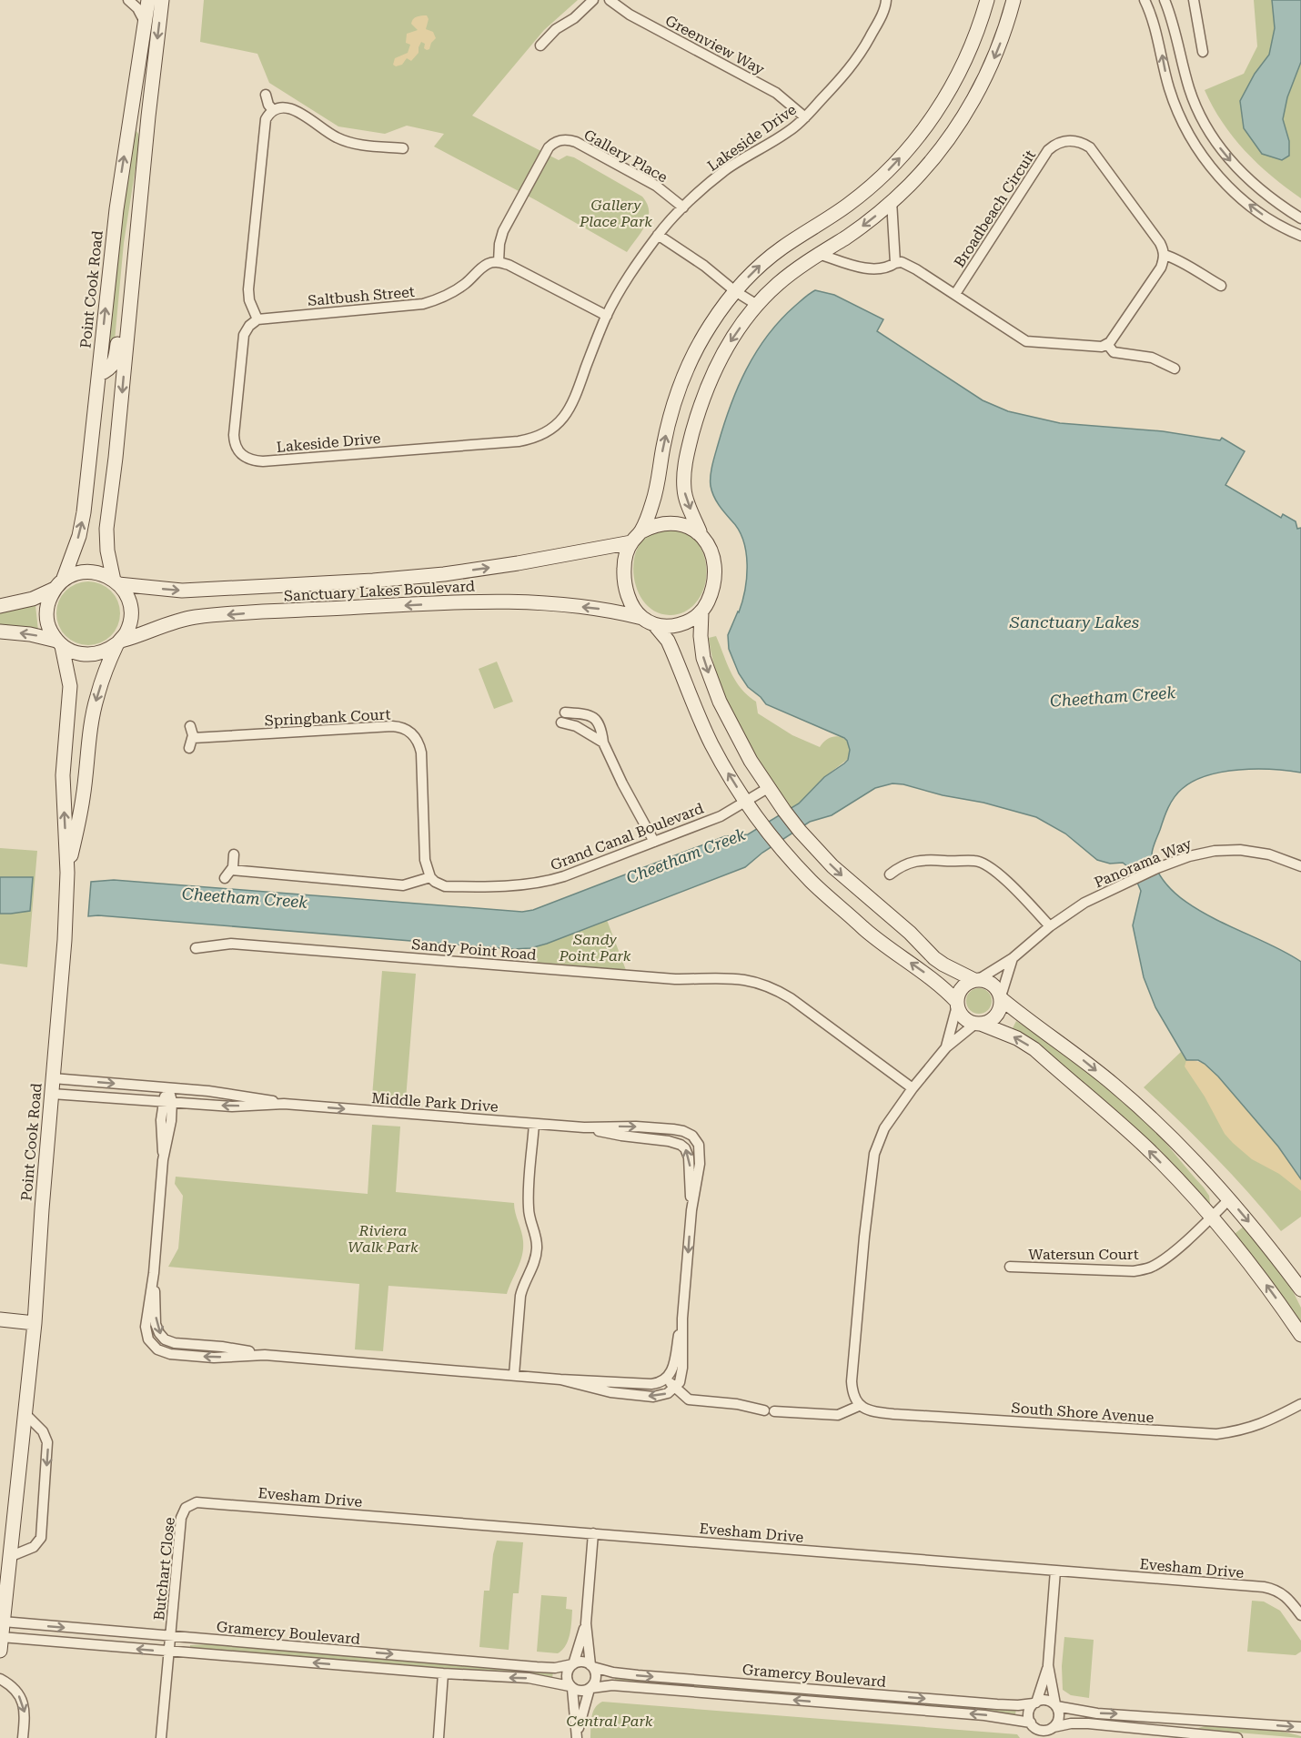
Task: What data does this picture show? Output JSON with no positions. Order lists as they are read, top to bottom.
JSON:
{
  "streets": {
    "street": [
      "Greenview Way",
      "Lakeside Drive",
      "Gallery Place",
      "Broadbeach Circuit",
      "Point Cook Road",
      "Saltbush Street",
      "Sanctuary Lakes Boulevard",
      "Springbank Court",
      "Grand Canal Boulevard",
      "Panorama Way",
      "Sandy Point Road",
      "Middle Park Drive",
      "Watersun Court",
      "South Shore Avenue",
      "Evesham Drive",
      "Butchart Close",
      "Gramercy Boulevard"
    ]
  },
  "crossings": [
    ["Greenview Way", "Lakeside Drive"],
    ["Lakeside Drive", "Gallery Place"],
    ["Lakeside Drive", "Saltbush Street"],
    ["Gallery Place", "Saltbush Street"],
    ["Point Cook Road", "Sanctuary Lakes Boulevard"],
    ["Point Cook Road", "Middle Park Drive"],
    ["Point Cook Road", "Gramercy Boulevard"],
    ["Springbank Court", "Grand Canal Boulevard"],
    ["Evesham Drive", "Butchart Close"],
    ["Butchart Close", "Gramercy Boulevard"]
  ],
  "water": ["Sanctuary Lakes", "Cheetham Creek"],
  "parks": [
    "Gallery Place Park",
    "Sandy Point Park",
    "Riviera Walk Park",
    "Central Park"
  ]
}
